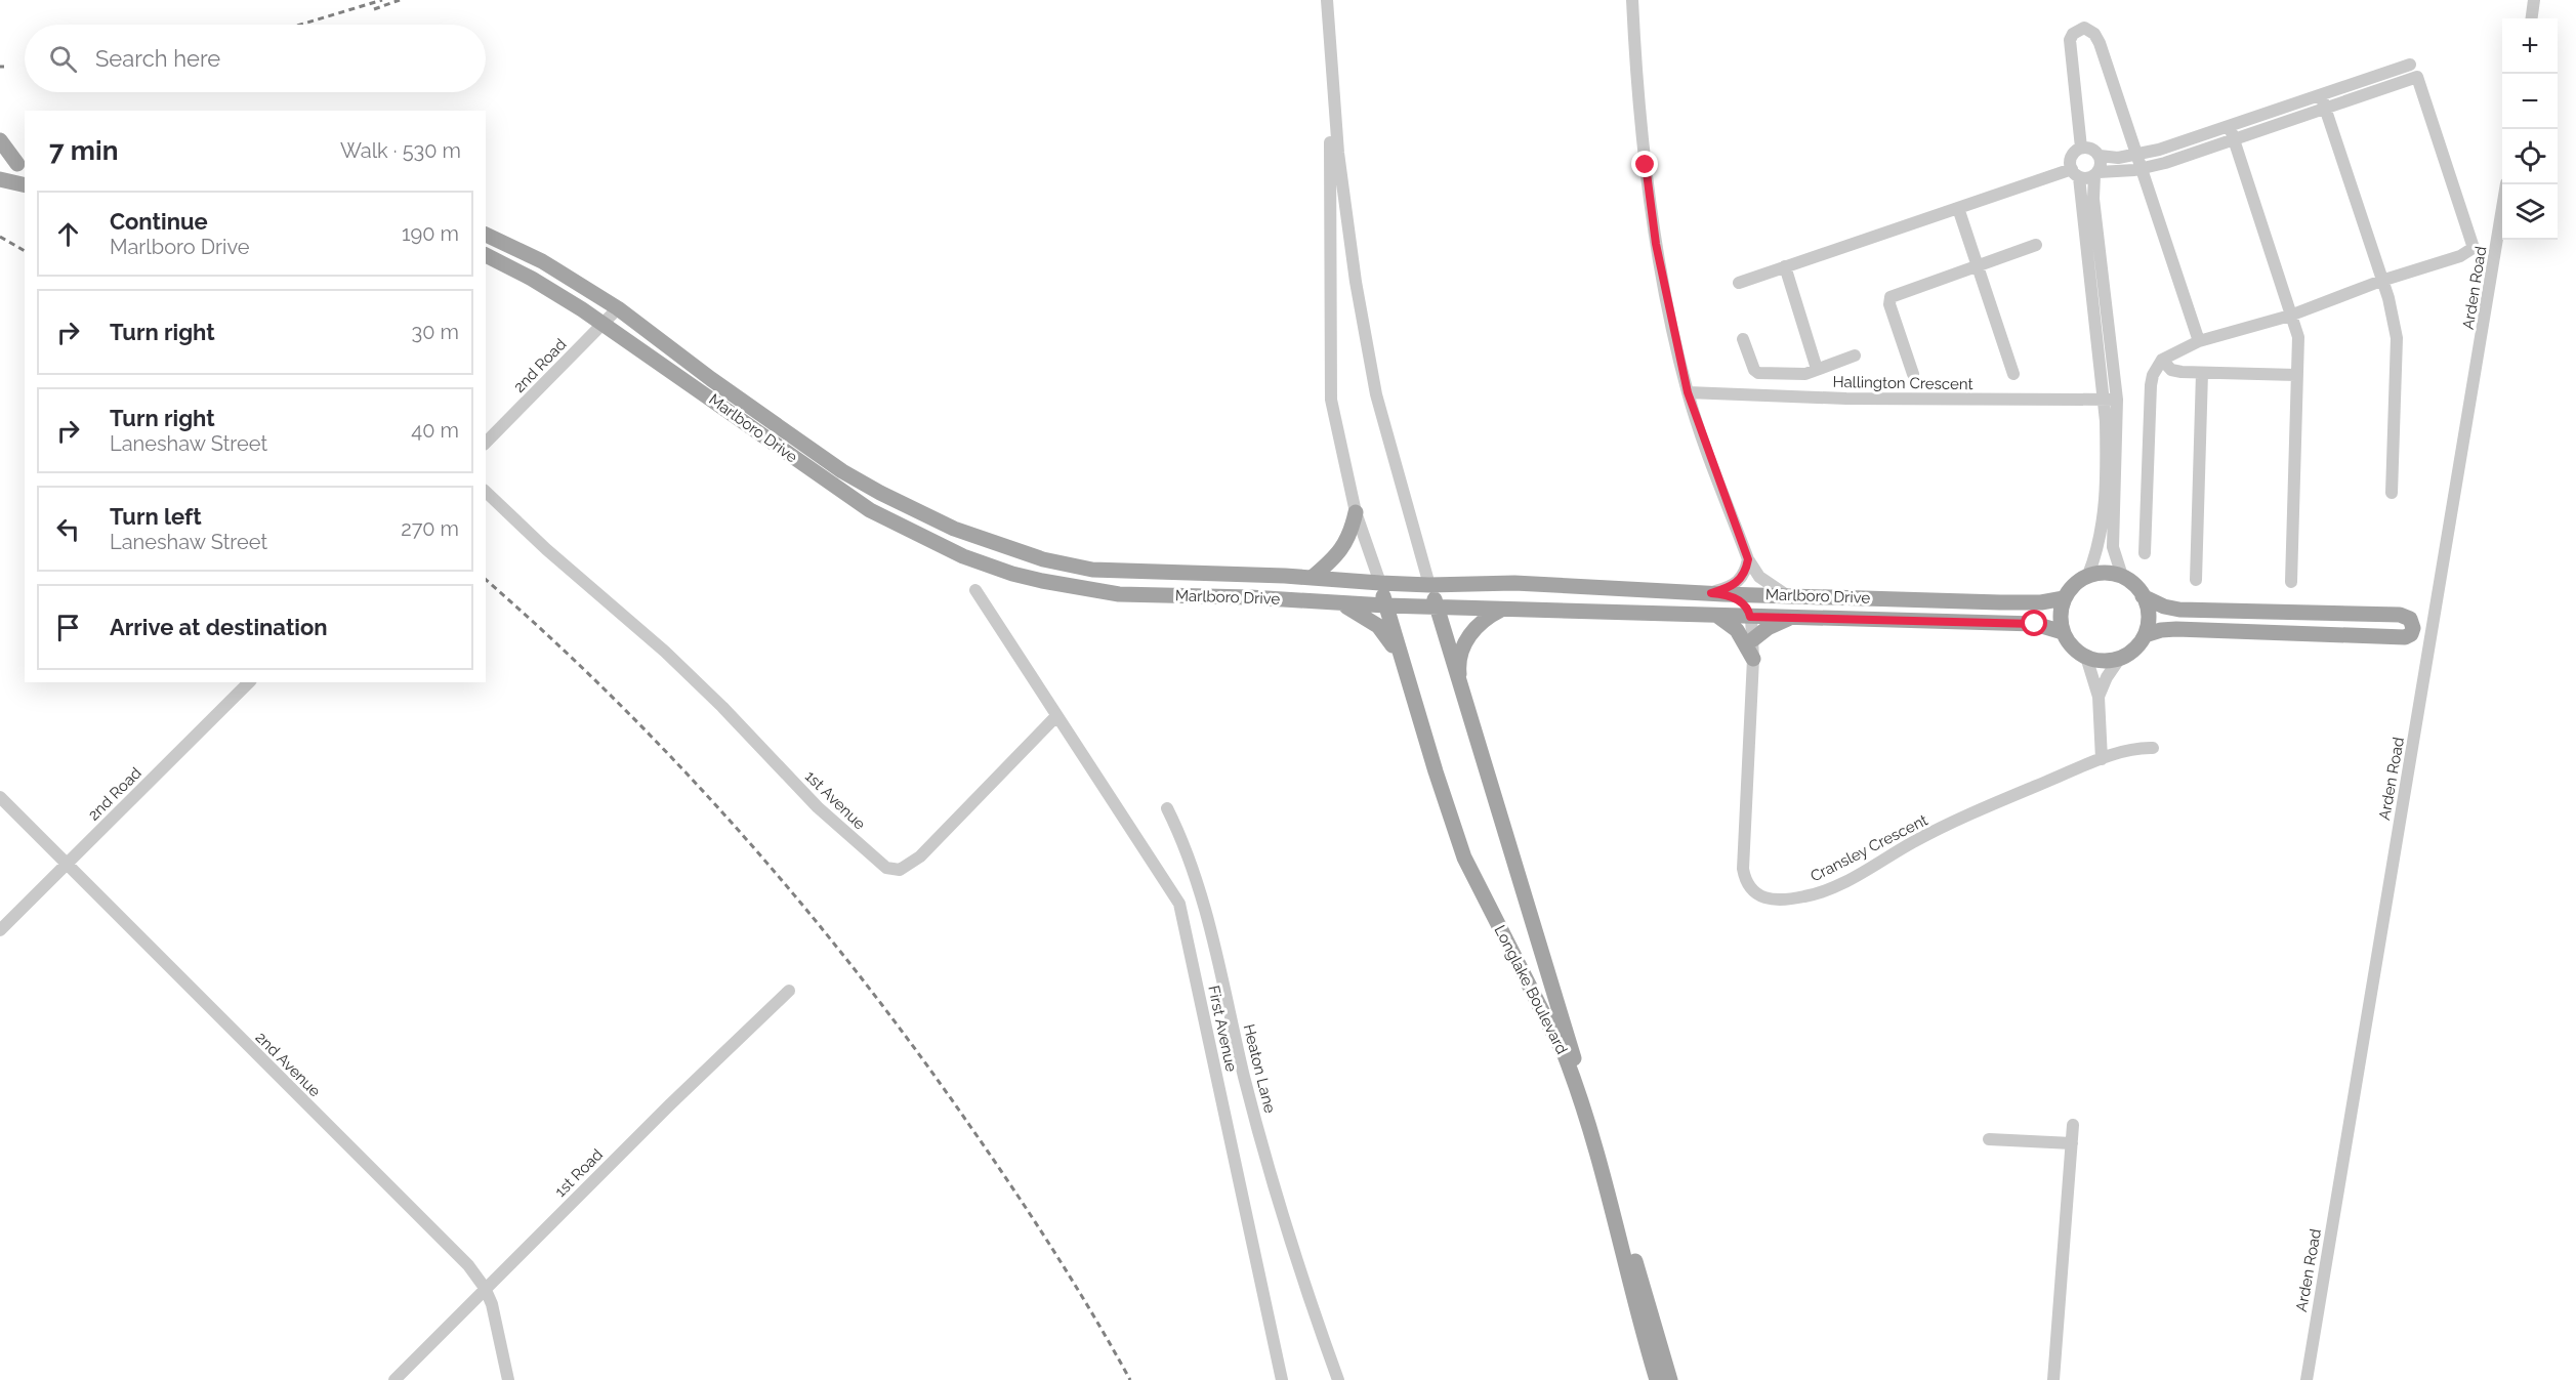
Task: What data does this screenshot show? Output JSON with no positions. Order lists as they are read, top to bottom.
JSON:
{
  "streets": {
    "main road": ["Marlboro Drive", "Longlake Boulevard"],
    "street": [
      "Arden Road",
      "2nd Road",
      "Hallington Crescent",
      "1st Avenue",
      "Cransley Crescent",
      "First Avenue",
      "2nd Avenue",
      "Heaton Lane",
      "1st Road"
    ]
  },
  "crossings": [
    ["2nd Road", "Marlboro Drive"],
    ["2nd Road", "2nd Avenue"],
    ["Marlboro Drive", "Cransley Crescent"],
    ["Marlboro Drive", "Longlake Boulevard"],
    ["1st Avenue", "First Avenue"],
    ["2nd Avenue", "1st Road"]
  ],
  "page": {
    "map_buttons": ["+", "−"],
    "search": "Search here",
    "heading": ["7 min", "Walk · 530 m"],
    "list": [
      ["Continue", "Marlboro Drive", "190 m"],
      ["Turn right", "30 m"],
      ["Turn right", "Laneshaw Street", "40 m"],
      ["Turn left", "Laneshaw Street", "270 m"],
      "Arrive at destination"
    ]
  }
}
